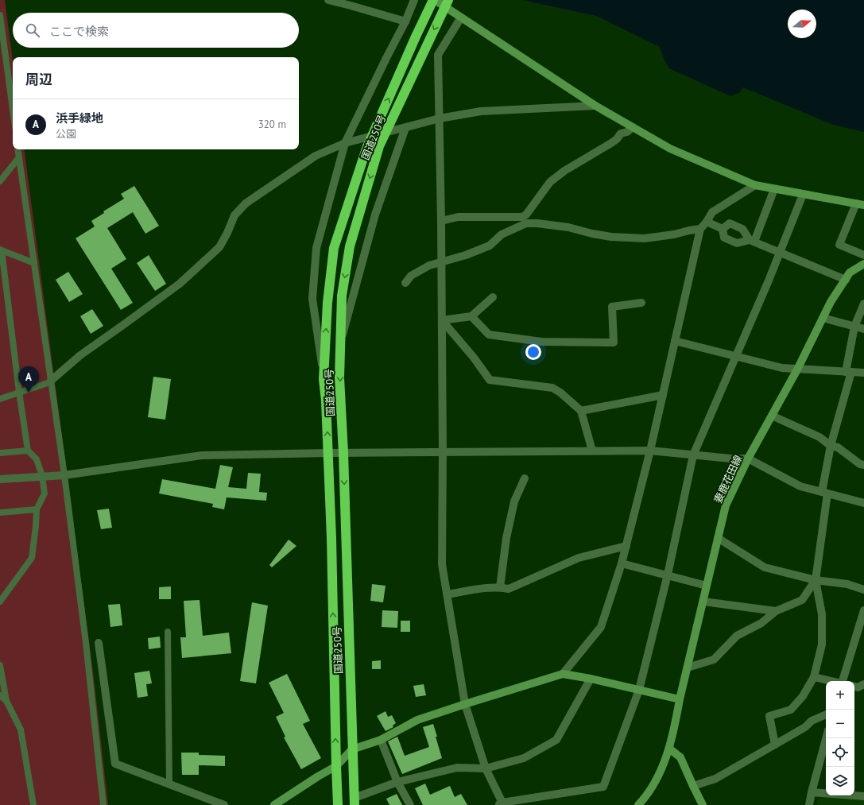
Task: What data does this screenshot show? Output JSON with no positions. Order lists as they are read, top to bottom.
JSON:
{
  "streets": {
    "highway": ["国道250号"],
    "street": ["妻鹿花田線"]
  },
  "north": "right",
  "page": {
    "search": "ここで検索",
    "heading": "周辺",
    "list": [
      {
        "mark": "A",
        "name": "浜手緑地",
        "note": "公園",
        "value": "320 m"
      }
    ],
    "pins": "A",
    "map_buttons": ["+", "−"]
  }
}
